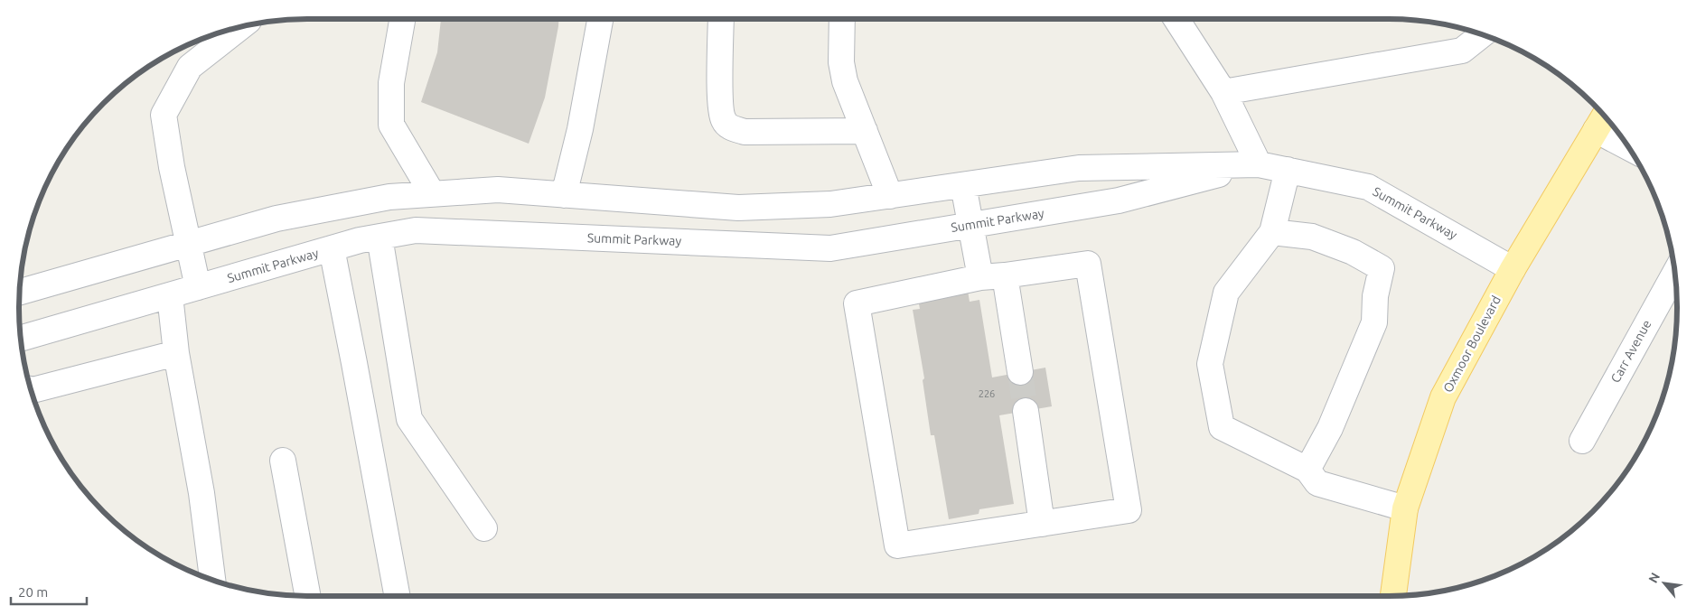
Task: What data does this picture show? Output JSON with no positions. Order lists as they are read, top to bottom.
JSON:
{
  "streets": {
    "main road": ["Oxmoor Boulevard"],
    "street": ["Summit Parkway", "Carr Avenue"]
  },
  "crossings": [
    ["Summit Parkway", "Oxmoor Boulevard"]
  ],
  "house_numbers": ["226"],
  "scale_bar": "20 m",
  "north": "top left"
}
